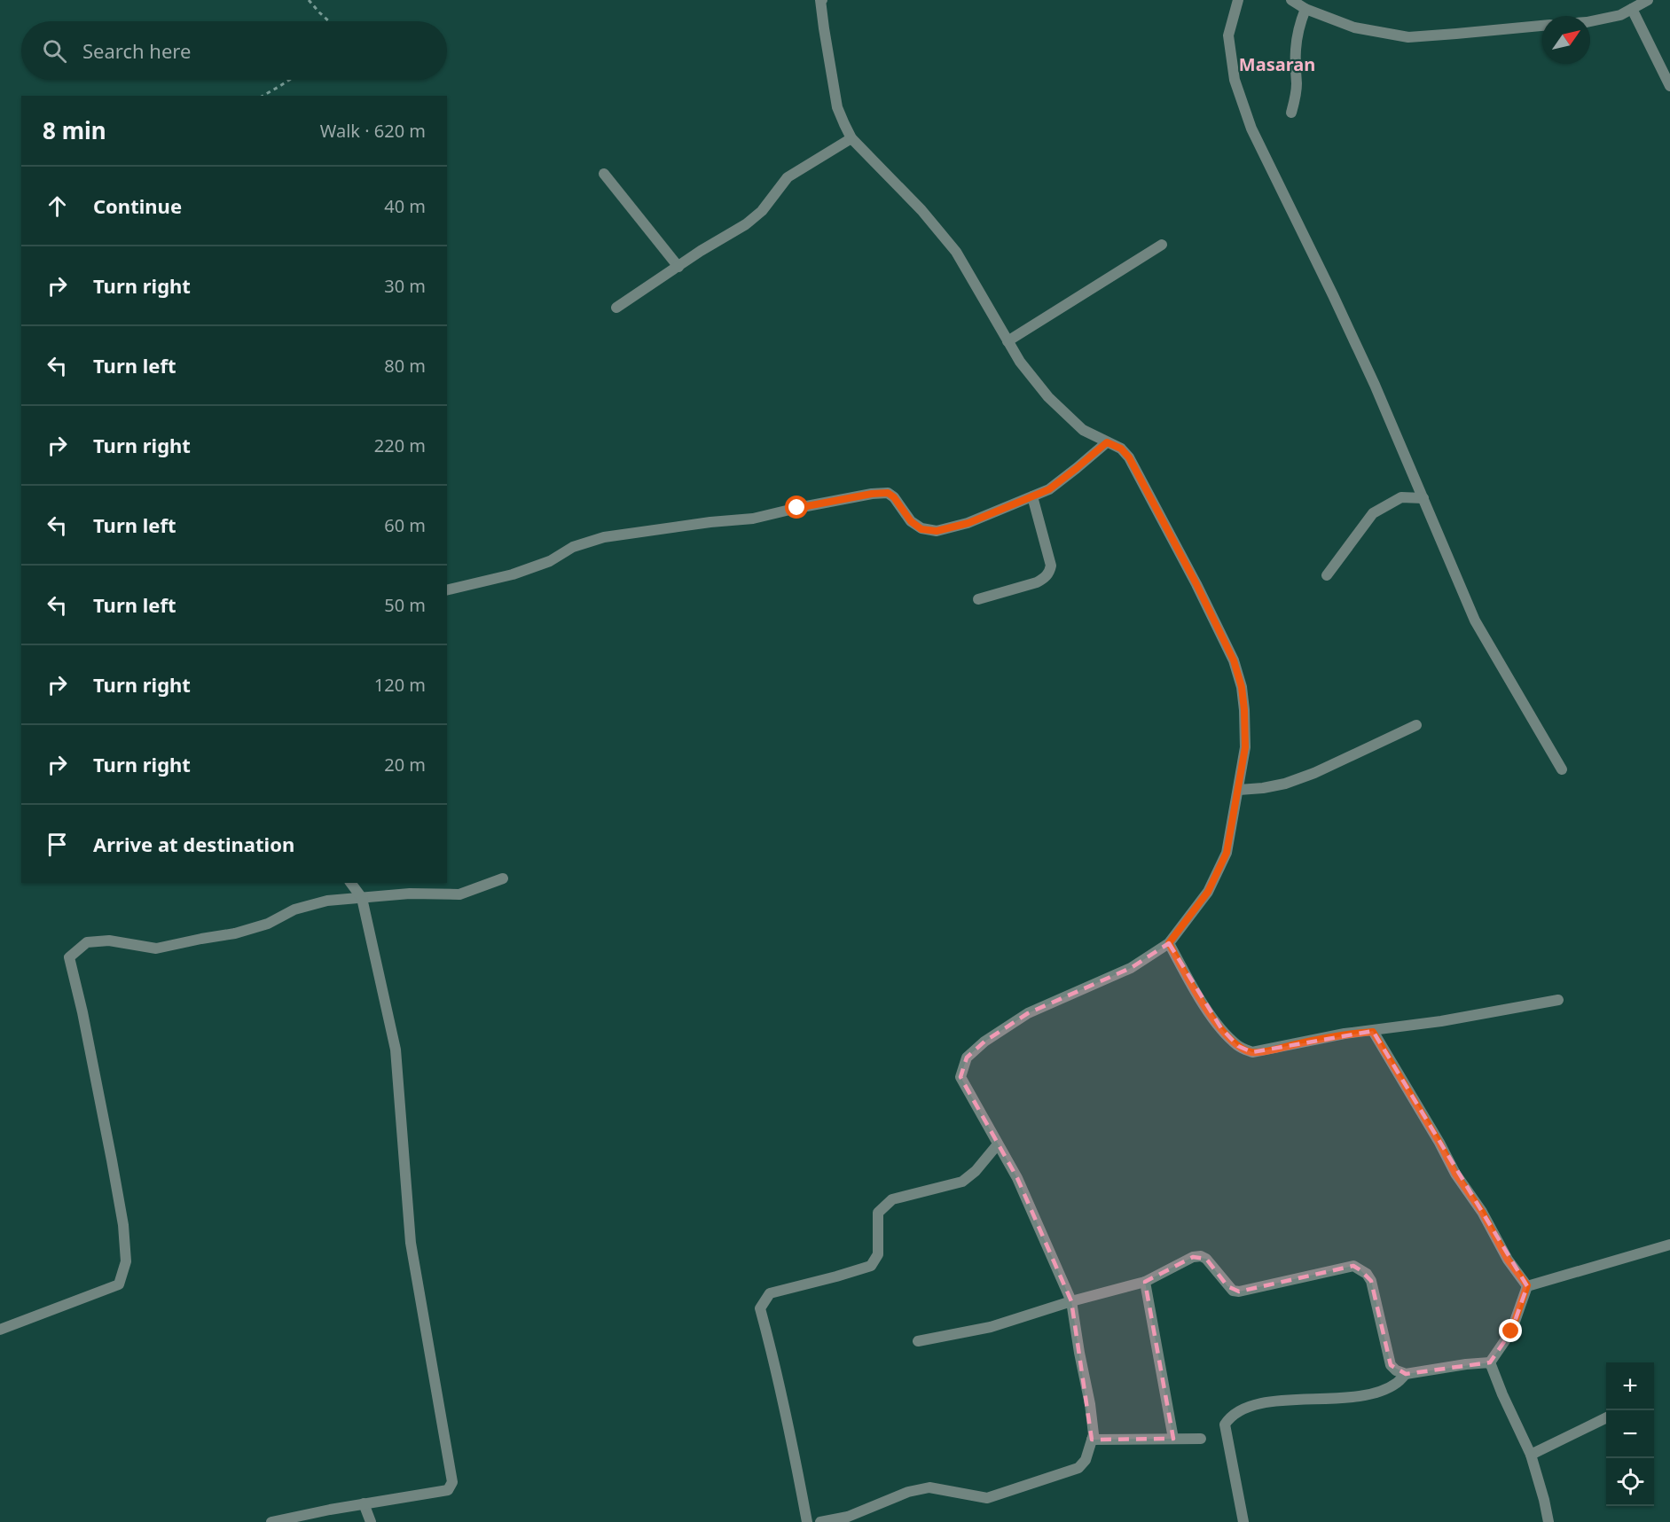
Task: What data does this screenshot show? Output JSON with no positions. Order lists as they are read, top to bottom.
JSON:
{
  "districts": ["Masaran"],
  "north": "top right",
  "page": {
    "search": "Search here",
    "heading": ["8 min", "Walk · 620 m"],
    "list": [
      ["Continue", "40 m"],
      ["Turn right", "30 m"],
      ["Turn left", "80 m"],
      ["Turn right", "220 m"],
      ["Turn left", "60 m"],
      ["Turn left", "50 m"],
      ["Turn right", "120 m"],
      ["Turn right", "20 m"],
      "Arrive at destination"
    ],
    "map_buttons": ["+", "−"]
  }
}
